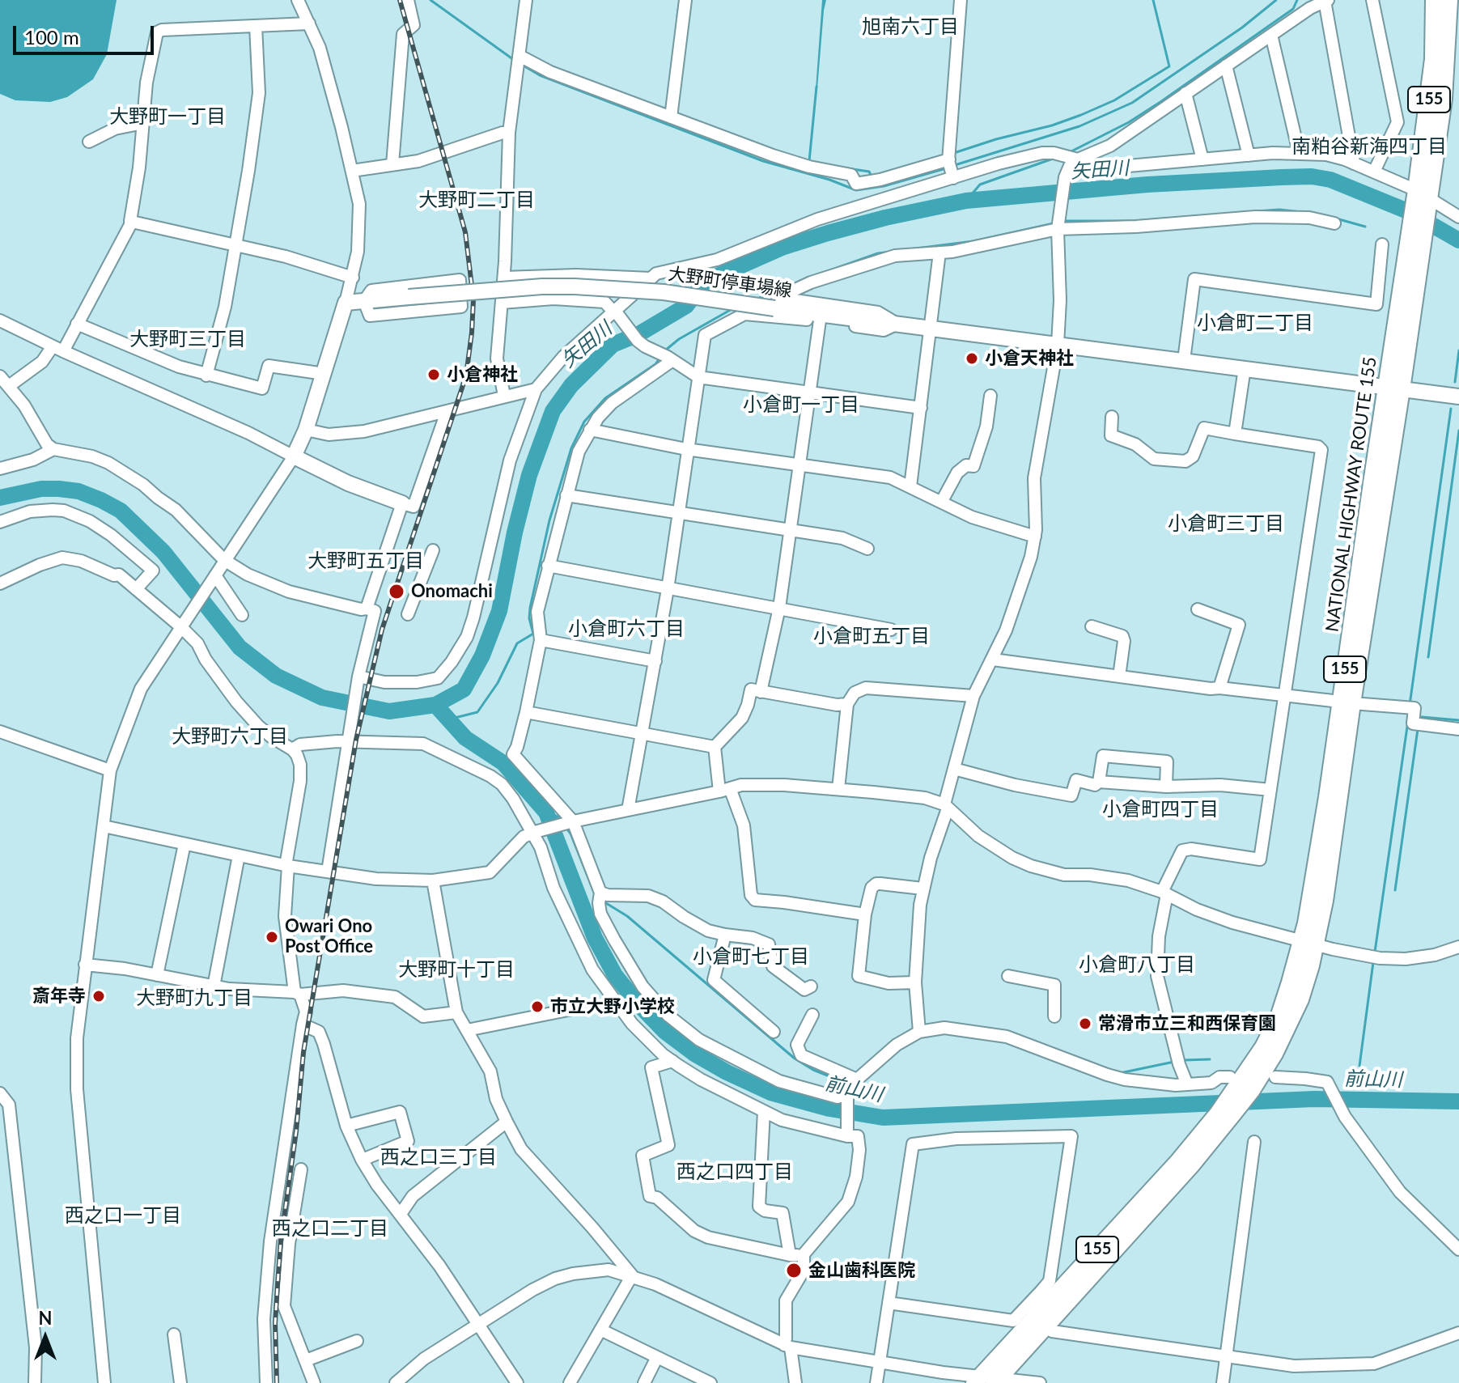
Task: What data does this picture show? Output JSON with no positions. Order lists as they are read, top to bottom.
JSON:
{
  "streets": {
    "highway": ["155", "NATIONAL HIGHWAY ROUTE 155"],
    "main road": ["大野町停車場線"]
  },
  "crossings": [
    ["大野町停車場線", "NATIONAL HIGHWAY ROUTE 155"]
  ],
  "districts": [
    "旭南六丁目",
    "大野町一丁目",
    "南粕谷新海四丁目",
    "大野町二丁目",
    "小倉町二丁目",
    "大野町三丁目",
    "小倉町一丁目",
    "小倉町三丁目",
    "大野町五丁目",
    "小倉町六丁目",
    "小倉町五丁目",
    "大野町六丁目",
    "小倉町四丁目",
    "小倉町七丁目",
    "小倉町八丁目",
    "大野町十丁目",
    "大野町九丁目",
    "西之口三丁目",
    "西之口四丁目",
    "西之口一丁目",
    "西之口二丁目"
  ],
  "water": ["矢田川", "前山川"],
  "places": [
    "小倉天神社",
    "小倉神社",
    "Onomachi",
    "Owari Ono Post Office",
    "斎年寺",
    "市立大野小学校",
    "常滑市立三和西保育園",
    "金山歯科医院"
  ],
  "scale_bar": "100 m",
  "north": "top"
}
